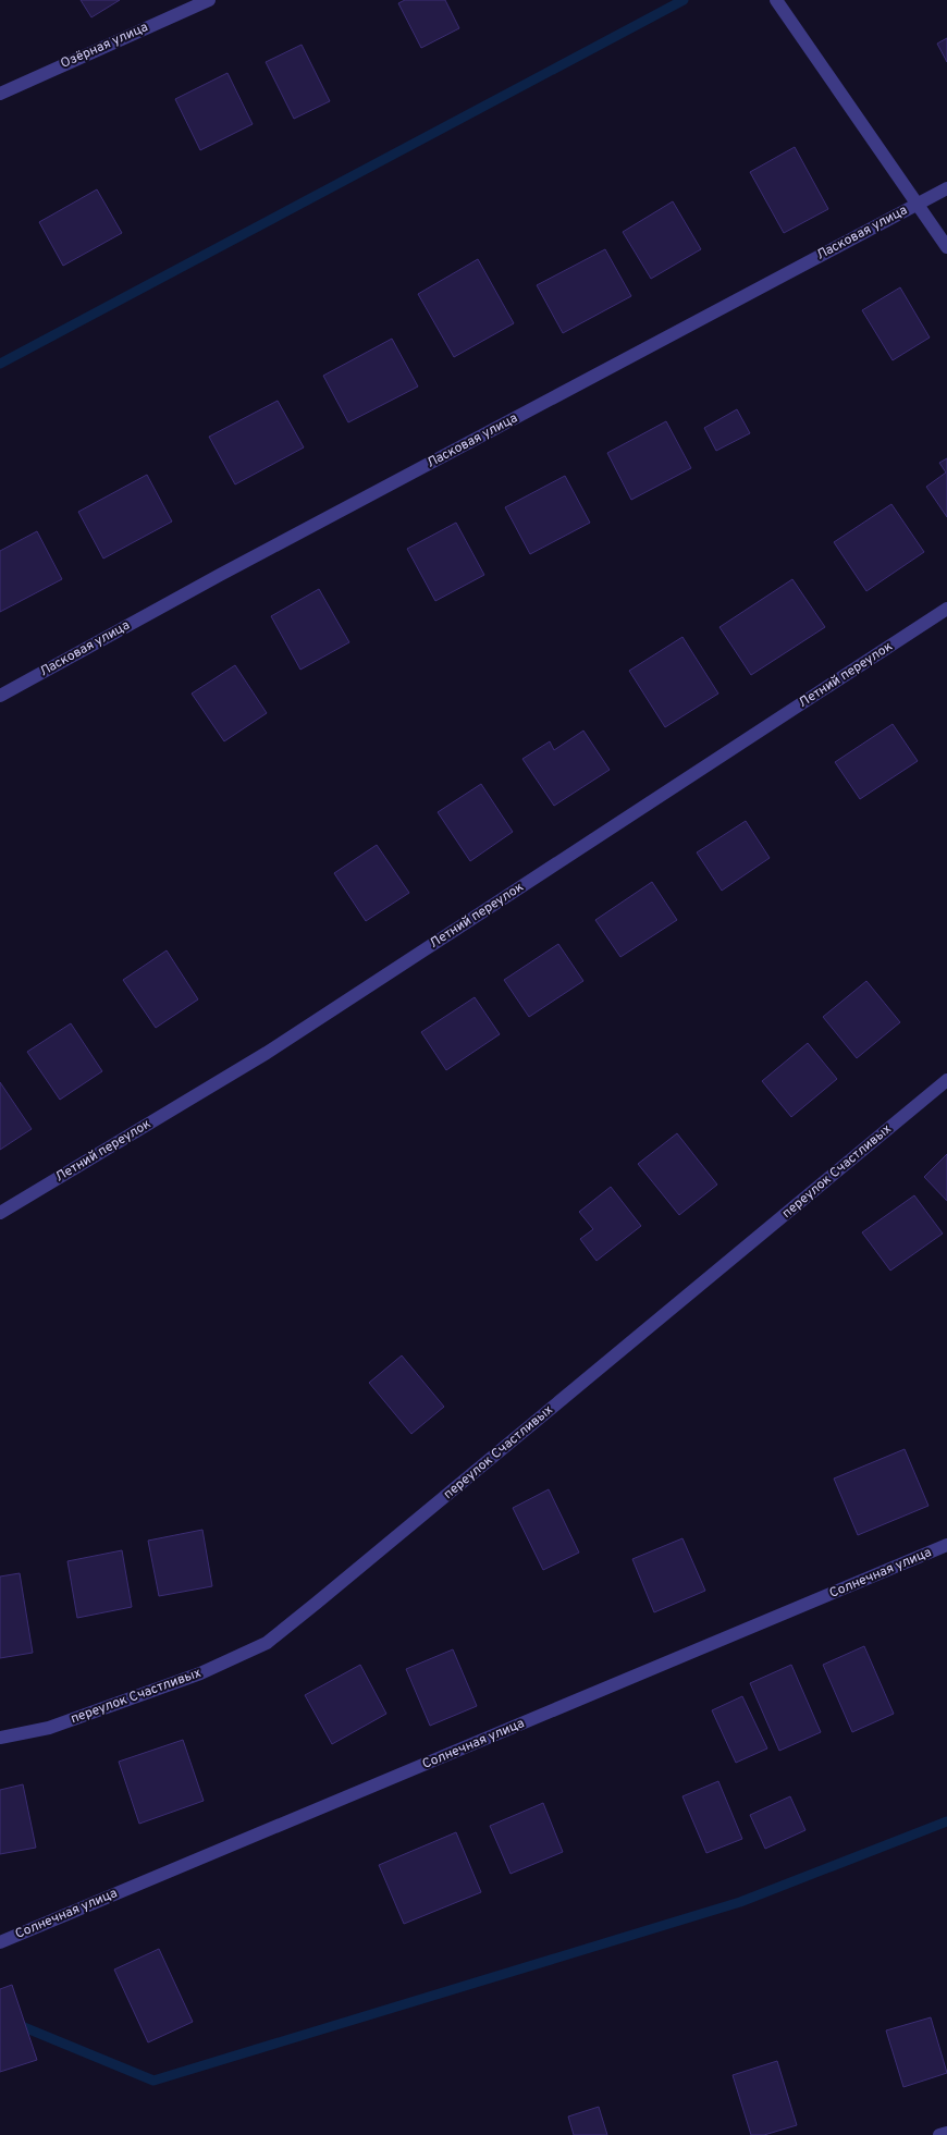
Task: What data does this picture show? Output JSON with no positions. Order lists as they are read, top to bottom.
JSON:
{
  "streets": {
    "street": [
      "Озёрная улица",
      "Ласковая улица",
      "Летний переулок",
      "переулок Счастливых",
      "Солнечная улица"
    ]
  }
}
